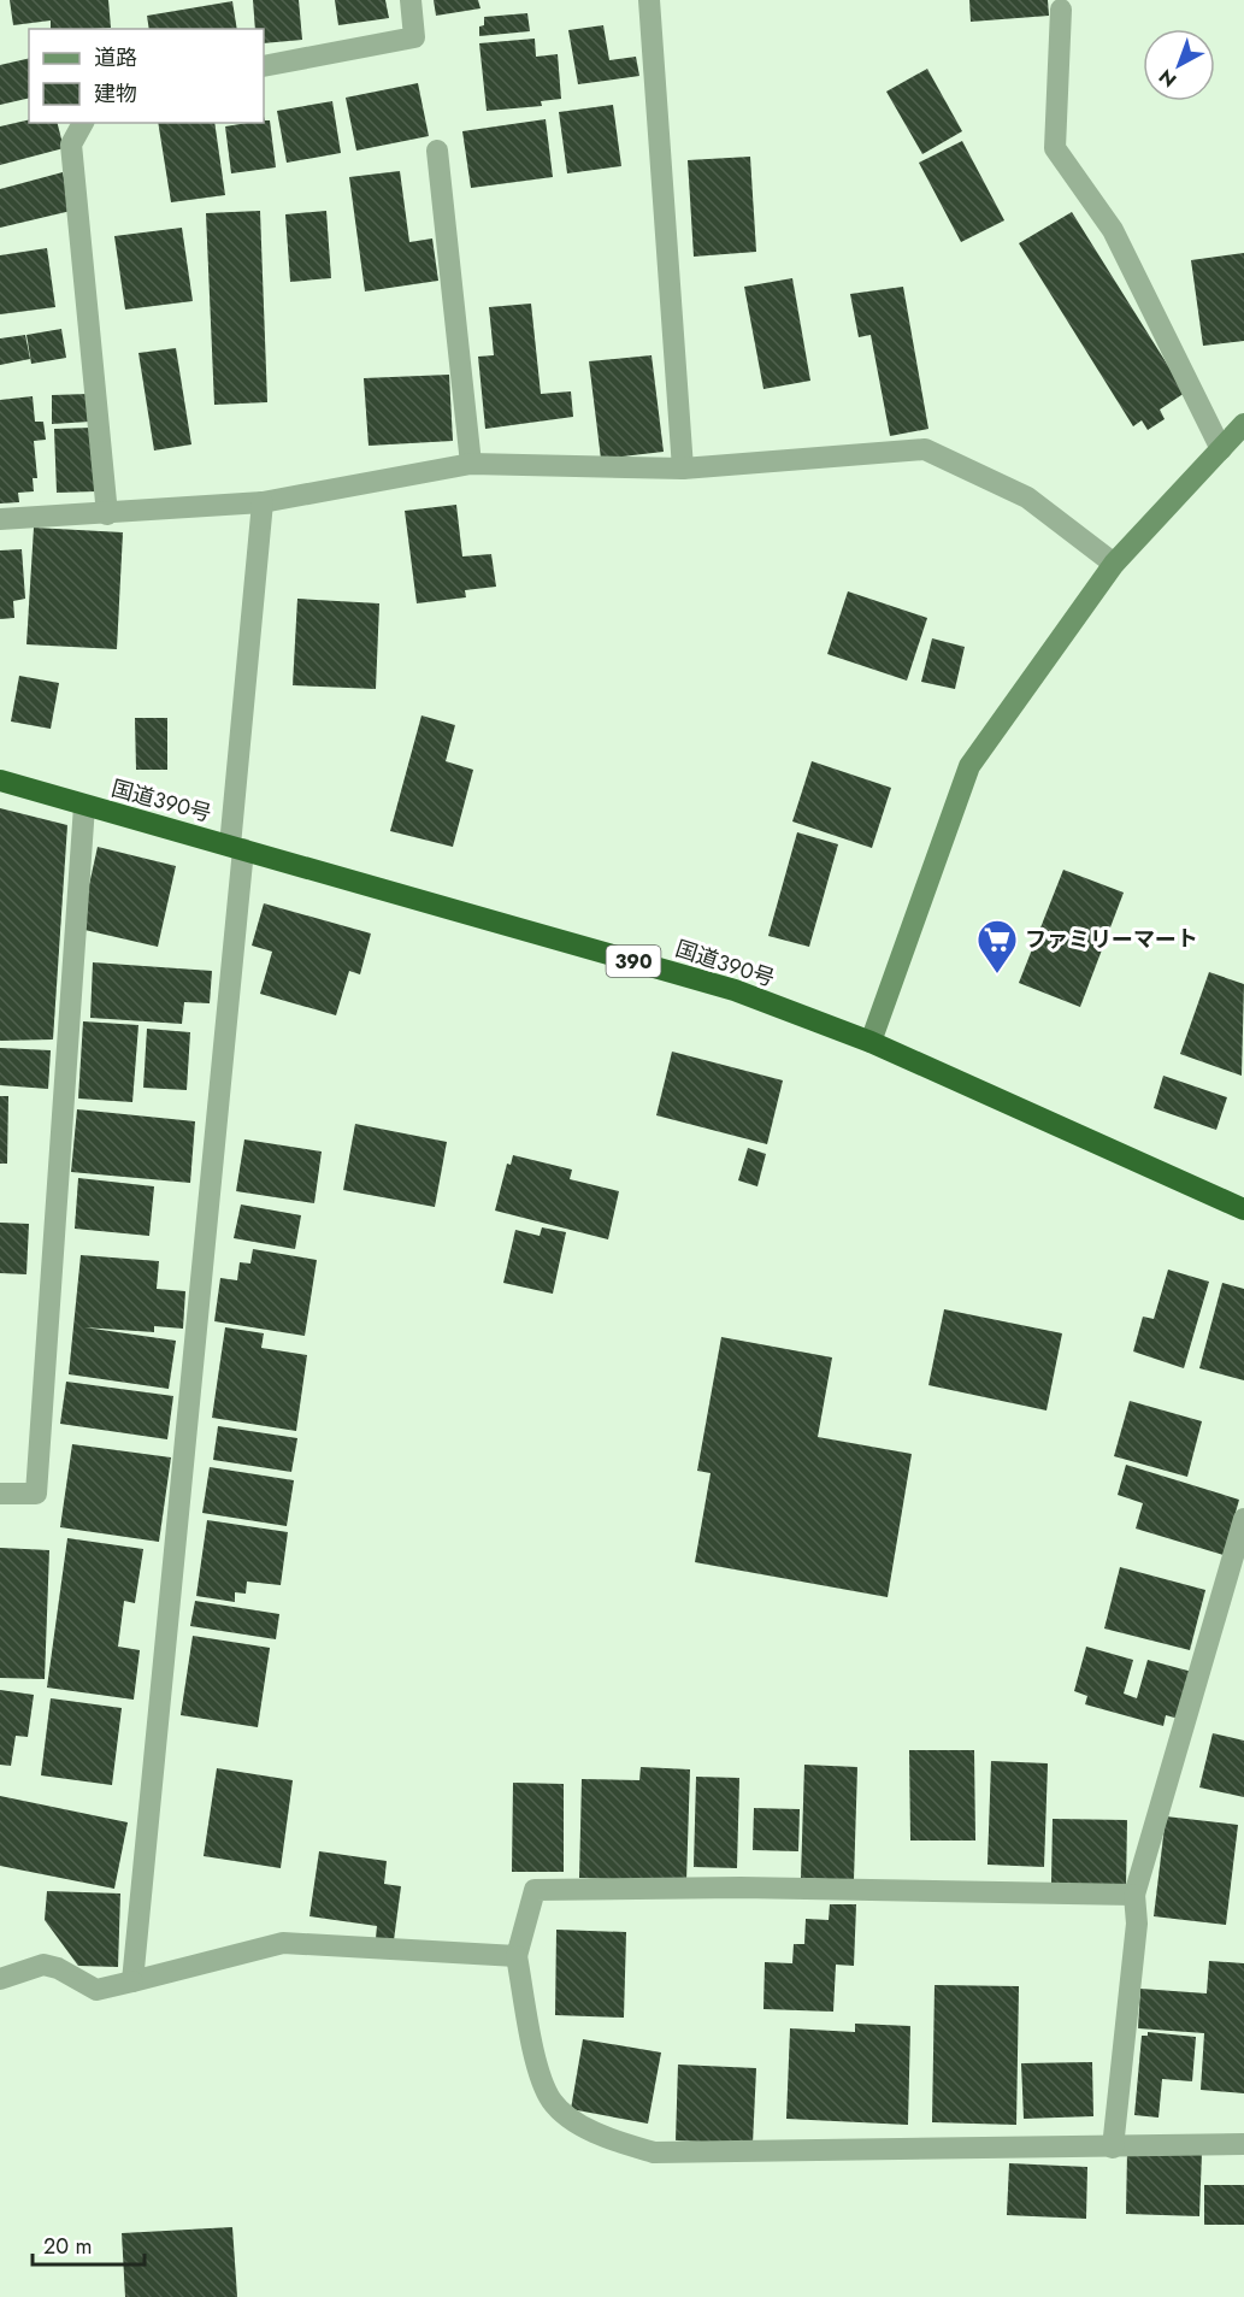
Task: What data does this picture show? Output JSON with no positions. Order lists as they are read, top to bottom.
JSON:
{
  "streets": {
    "highway": ["国道390号", "390"]
  },
  "places": {
    "supermarket": ["ファミリーマート"]
  },
  "legend": ["道路", "建物"],
  "scale_bar": "20 m",
  "north": "bottom left"
}
